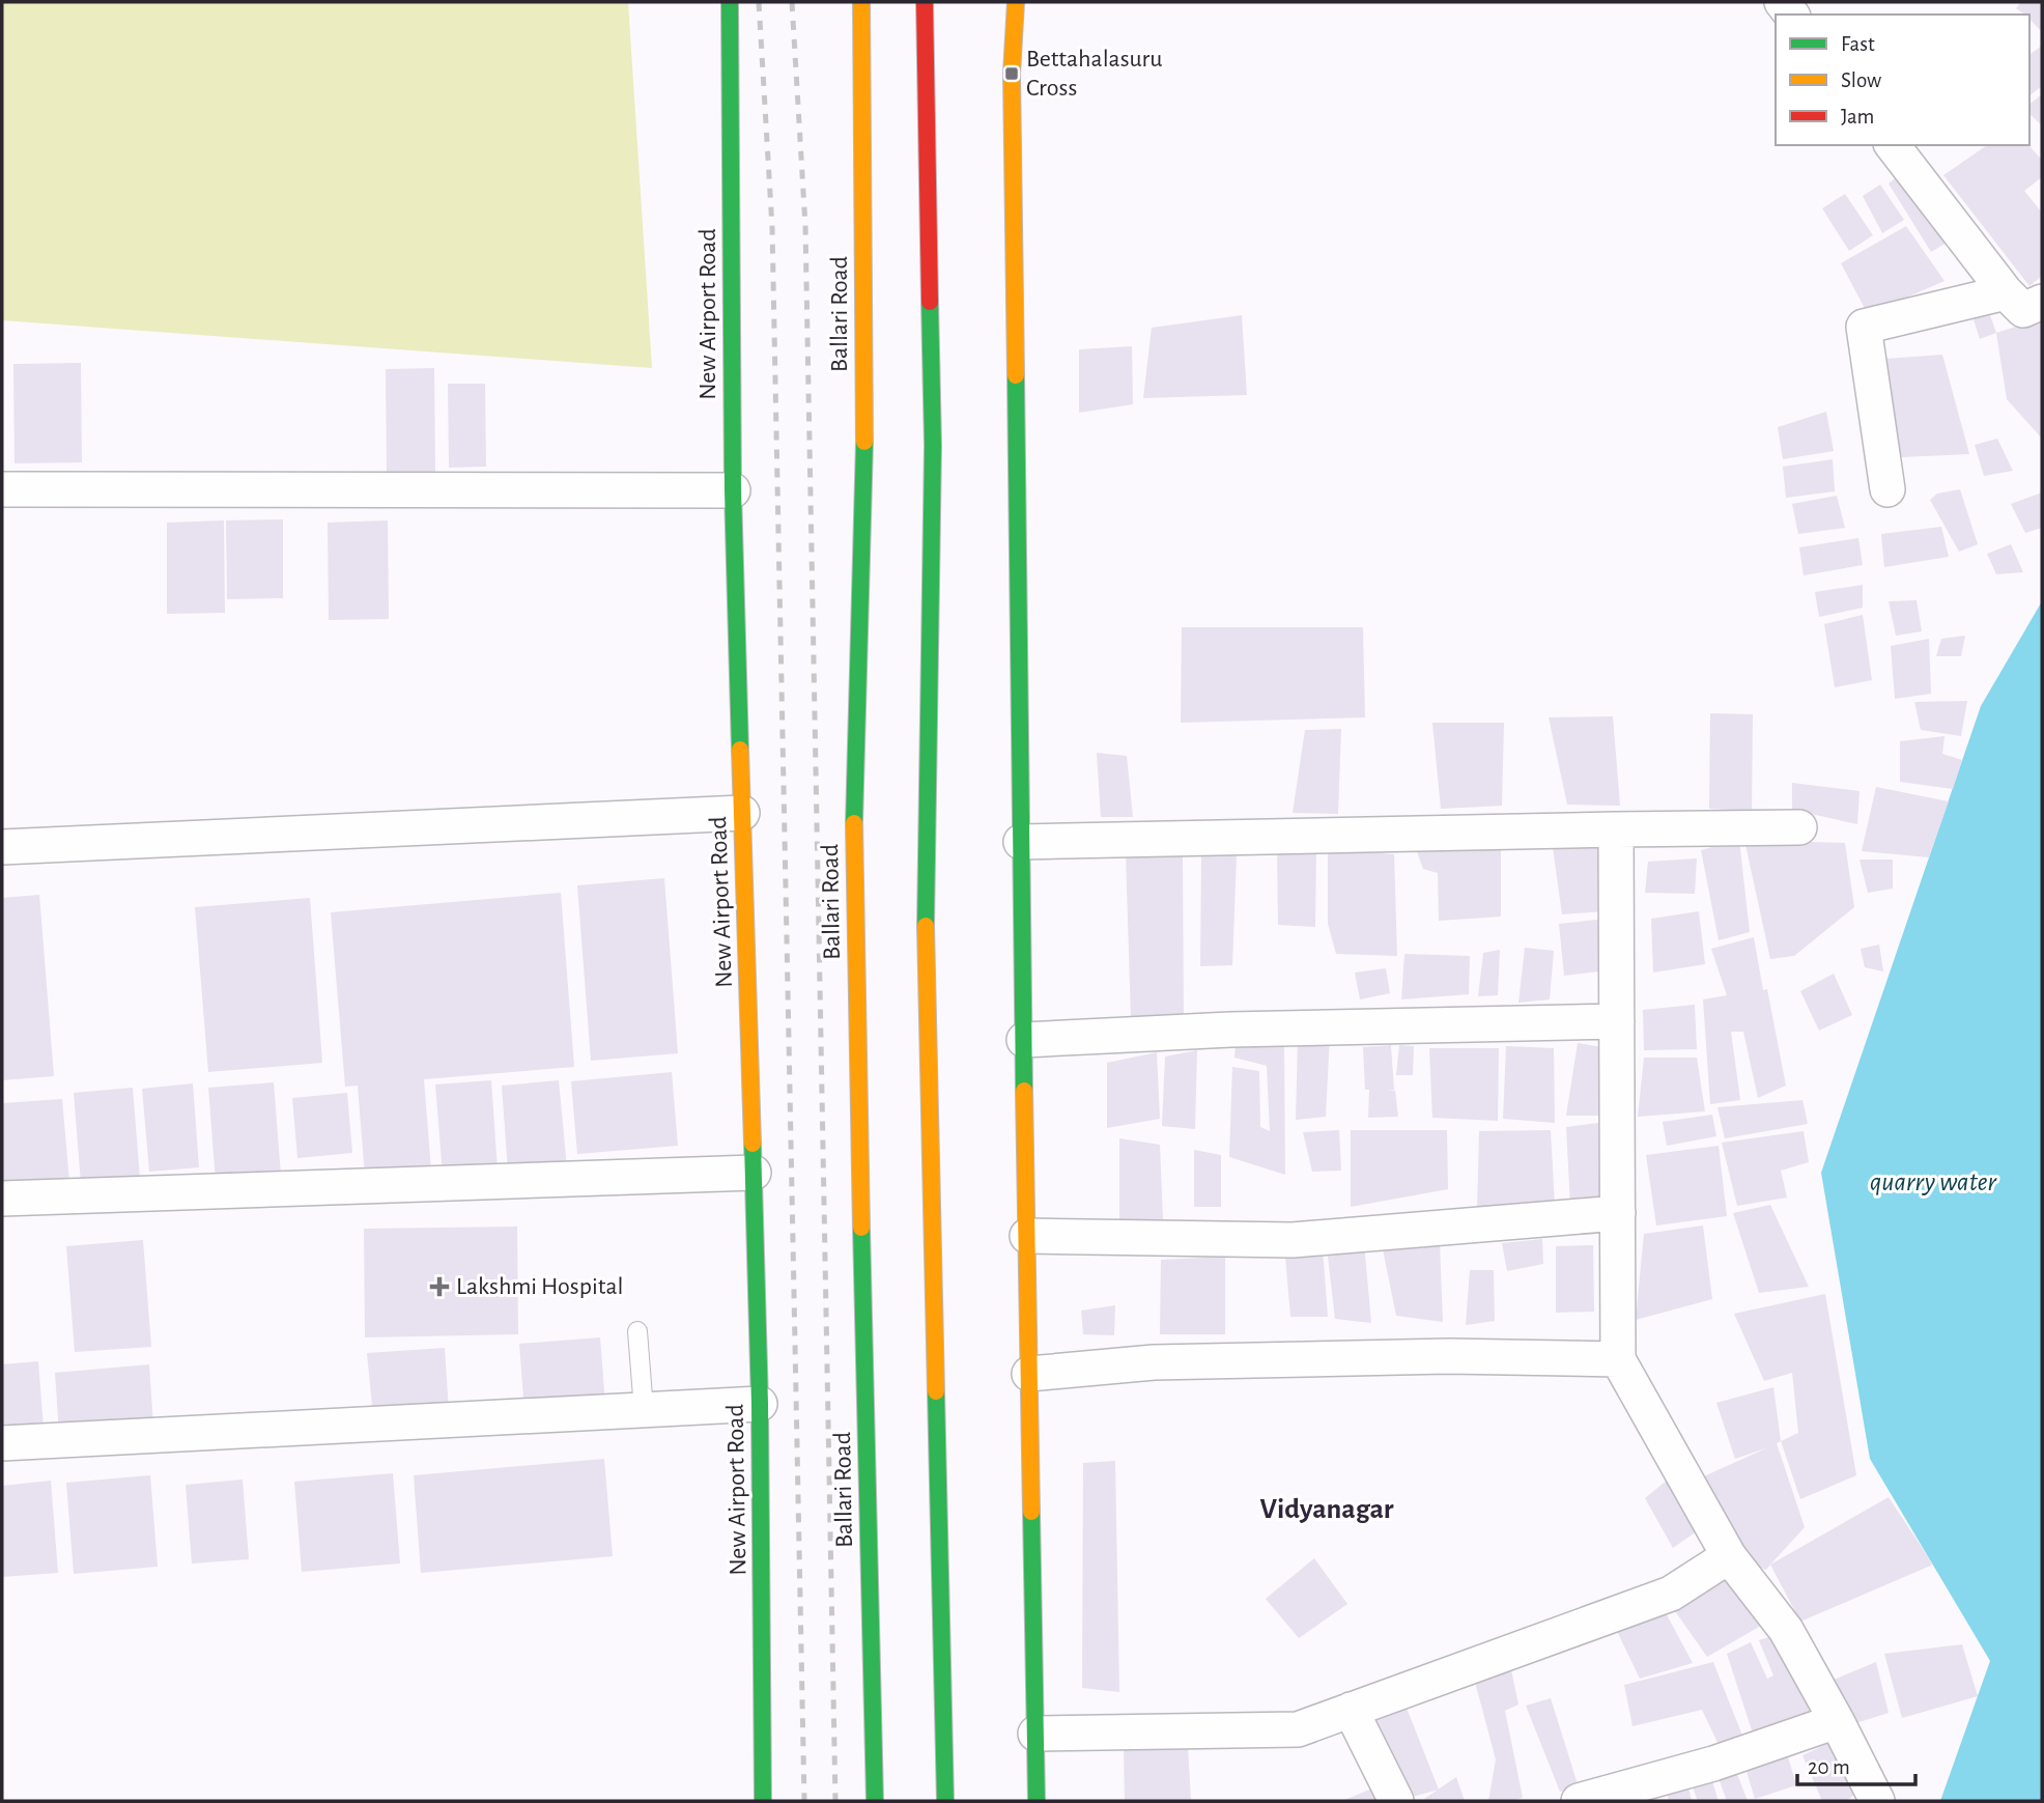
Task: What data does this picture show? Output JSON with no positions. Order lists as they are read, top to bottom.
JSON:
{
  "streets": {
    "main road": ["New Airport Road", "Ballari Road"]
  },
  "districts": ["Vidyanagar"],
  "water": ["quarry water"],
  "places": {
    "transit": ["Bettahalasuru Cross"],
    "health": ["Lakshmi Hospital"]
  },
  "legend": ["Fast", "Slow", "Jam"],
  "scale_bar": "20 m"
}
